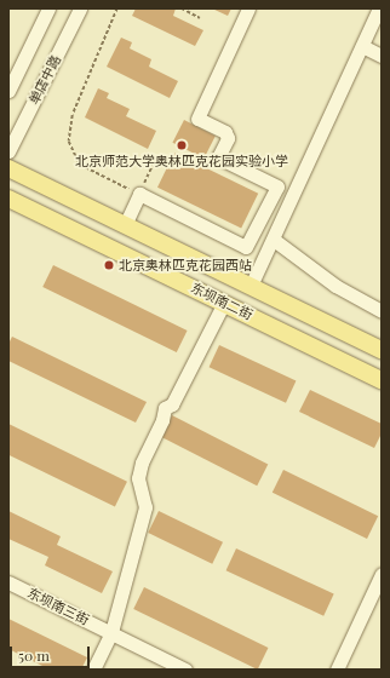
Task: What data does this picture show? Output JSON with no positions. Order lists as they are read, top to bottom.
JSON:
{
  "streets": {
    "main road": ["东坝南二街"],
    "street": ["单店中路", "东坝南三街"]
  },
  "places": ["北京师范大学奥林匹克花园实验小学", "北京奥林匹克花园西站"],
  "scale_bar": "50 m"
}
